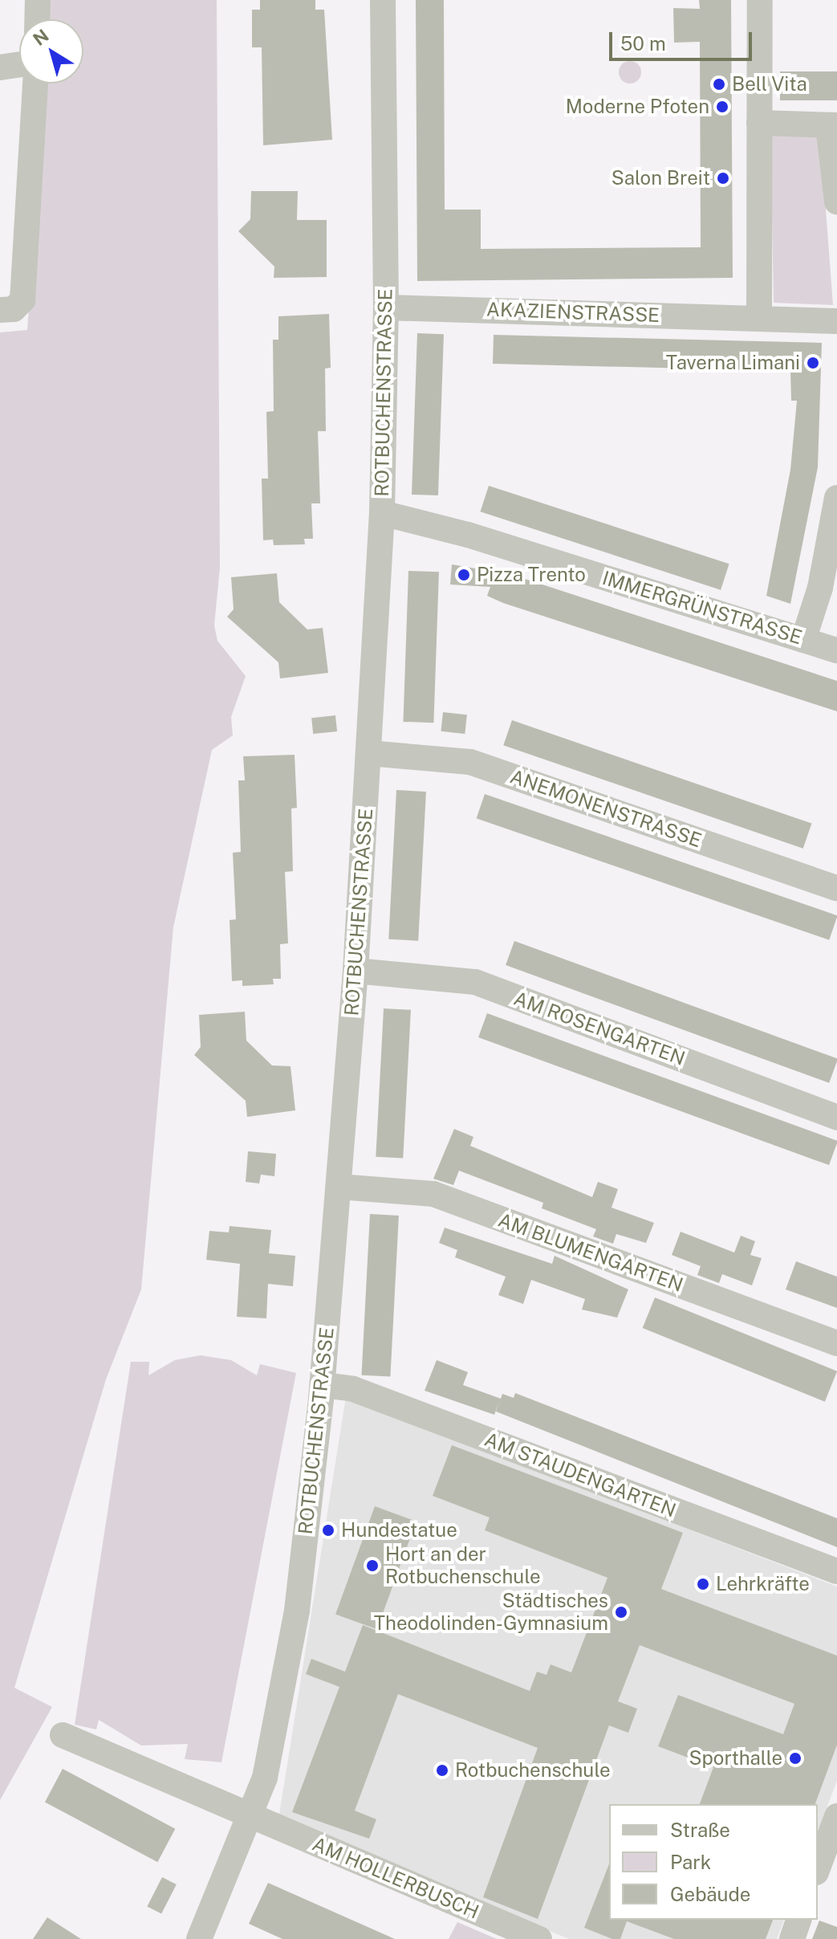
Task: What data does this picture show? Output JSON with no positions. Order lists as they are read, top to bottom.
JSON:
{
  "streets": {
    "street": [
      "AKAZIENSTRASSE",
      "ROTBUCHENSTRASSE",
      "IMMERGRÜNSTRASSE",
      "ANEMONENSTRASSE",
      "AM ROSENGARTEN",
      "AM BLUMENGARTEN",
      "AM STAUDENGARTEN",
      "AM HOLLERBUSCH"
    ]
  },
  "crossings": [
    ["AKAZIENSTRASSE", "ROTBUCHENSTRASSE"],
    ["ROTBUCHENSTRASSE", "IMMERGRÜNSTRASSE"],
    ["ROTBUCHENSTRASSE", "ANEMONENSTRASSE"],
    ["ROTBUCHENSTRASSE", "AM ROSENGARTEN"],
    ["ROTBUCHENSTRASSE", "AM BLUMENGARTEN"],
    ["ROTBUCHENSTRASSE", "AM STAUDENGARTEN"],
    ["ROTBUCHENSTRASSE", "AM HOLLERBUSCH"]
  ],
  "places": [
    "Bell Vita",
    "Moderne Pfoten",
    "Salon Breit",
    "Taverna Limani",
    "Pizza Trento",
    "Hundestatue",
    "Hort an der Rotbuchenschule",
    "Lehrkräfte",
    "Städtisches Theodolinden-Gymnasium",
    "Sporthalle",
    "Rotbuchenschule"
  ],
  "legend": ["Straße", "Park", "Gebäude"],
  "scale_bar": "50 m",
  "north": "top left"
}
